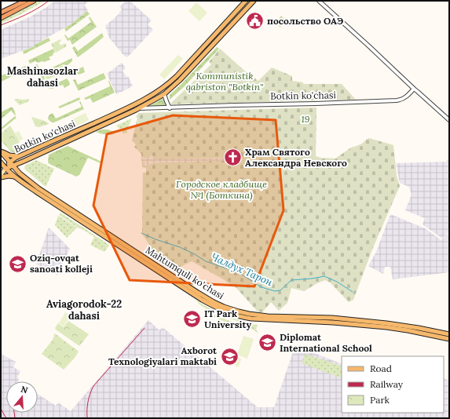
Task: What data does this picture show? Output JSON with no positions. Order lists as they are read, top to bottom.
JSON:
{
  "streets": {
    "main road": ["Botkin ko'chasi", "Mahtumquli ko'chasi"]
  },
  "crossings": [
    ["Botkin ko'chasi", "Mahtumquli ko'chasi"]
  ],
  "districts": ["Mashinasozlar dahasi", "Aviagorodok-22 dahasi"],
  "water": ["Чалдух Тарон"],
  "parks": ["Kommunistik qabriston \"Botkin\"", "19", "Городское кладбище №1 (Боткина)"],
  "places": {
    "public building": ["посольство ОАЭ"],
    "church": ["Храм Святого Александра Невского"],
    "school or university": [
      "Oziq-ovqat sanoati kolleji",
      "IT Park University",
      "Diplomat International School",
      "Axborot Texnologiyalari maktabi"
    ]
  },
  "legend": ["Road", "Railway", "Park"],
  "north": "top"
}
